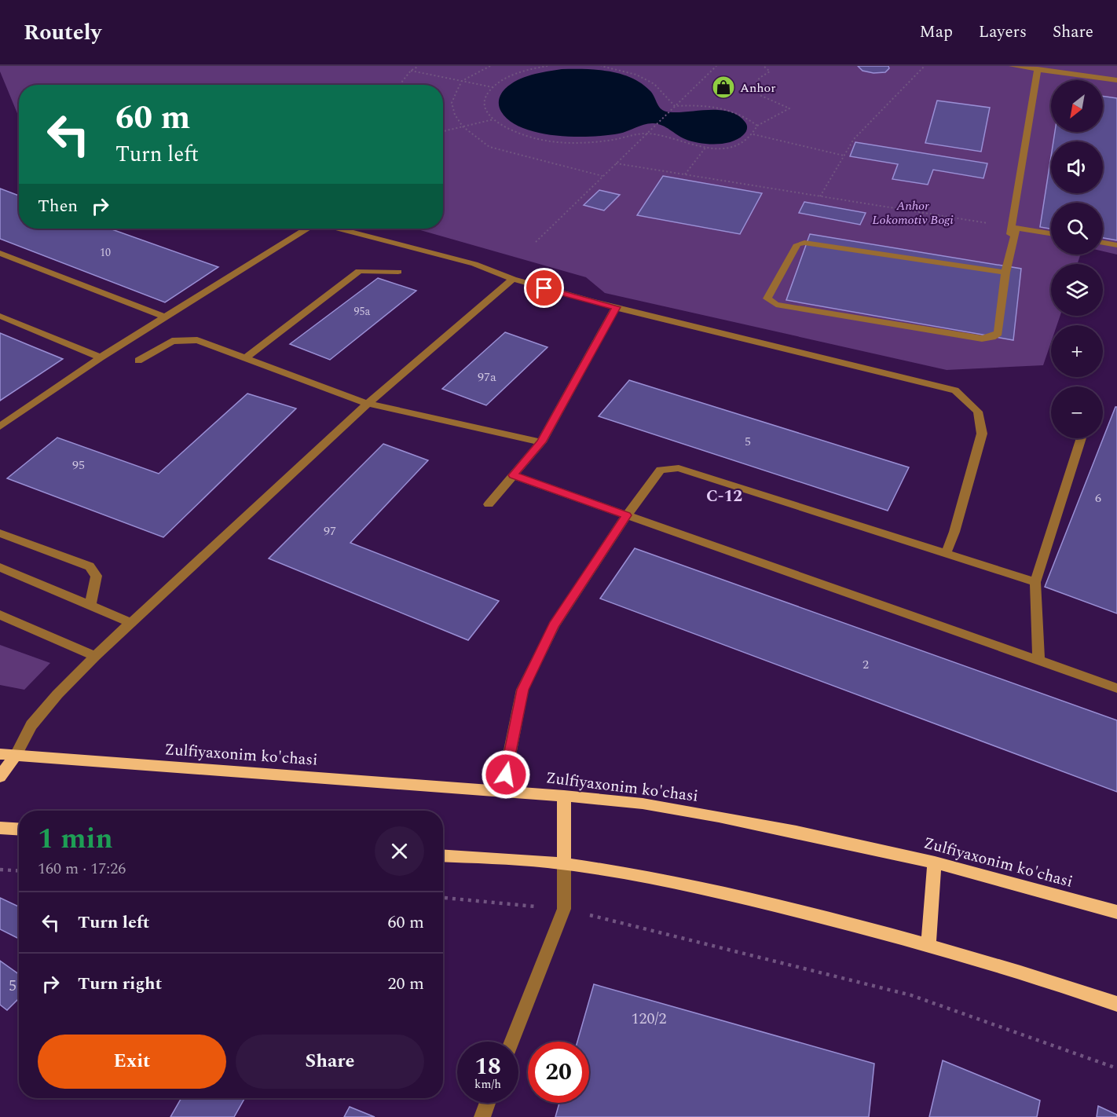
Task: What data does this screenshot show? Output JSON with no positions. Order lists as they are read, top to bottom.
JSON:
{
  "streets": {
    "main road": ["Zulfiyaxonim ko'chasi"]
  },
  "districts": ["C-12"],
  "parks": ["Anhor Lokomotiv Bogi"],
  "places": {
    "shop": ["Anhor"]
  },
  "house_numbers": [
    "10",
    "95а",
    "97а",
    "5",
    "95",
    "6",
    "97",
    "2",
    "5",
    "120/2"
  ],
  "north": "bottom left",
  "page": {
    "header": "Routely",
    "nav": ["Map", "Layers", "Share"],
    "map_buttons": ["+", "−"],
    "turn": ["60 m", "Turn left"],
    "then": "Then",
    "heading": ["1 min", "160 m · 17:26"],
    "list": [
      {
        "name": "Turn left",
        "value": "60 m"
      },
      {
        "name": "Turn right",
        "value": "20 m"
      }
    ],
    "buttons": ["Exit", "Share"],
    "speed": "18 km/h",
    "limit": "20"
  }
}
